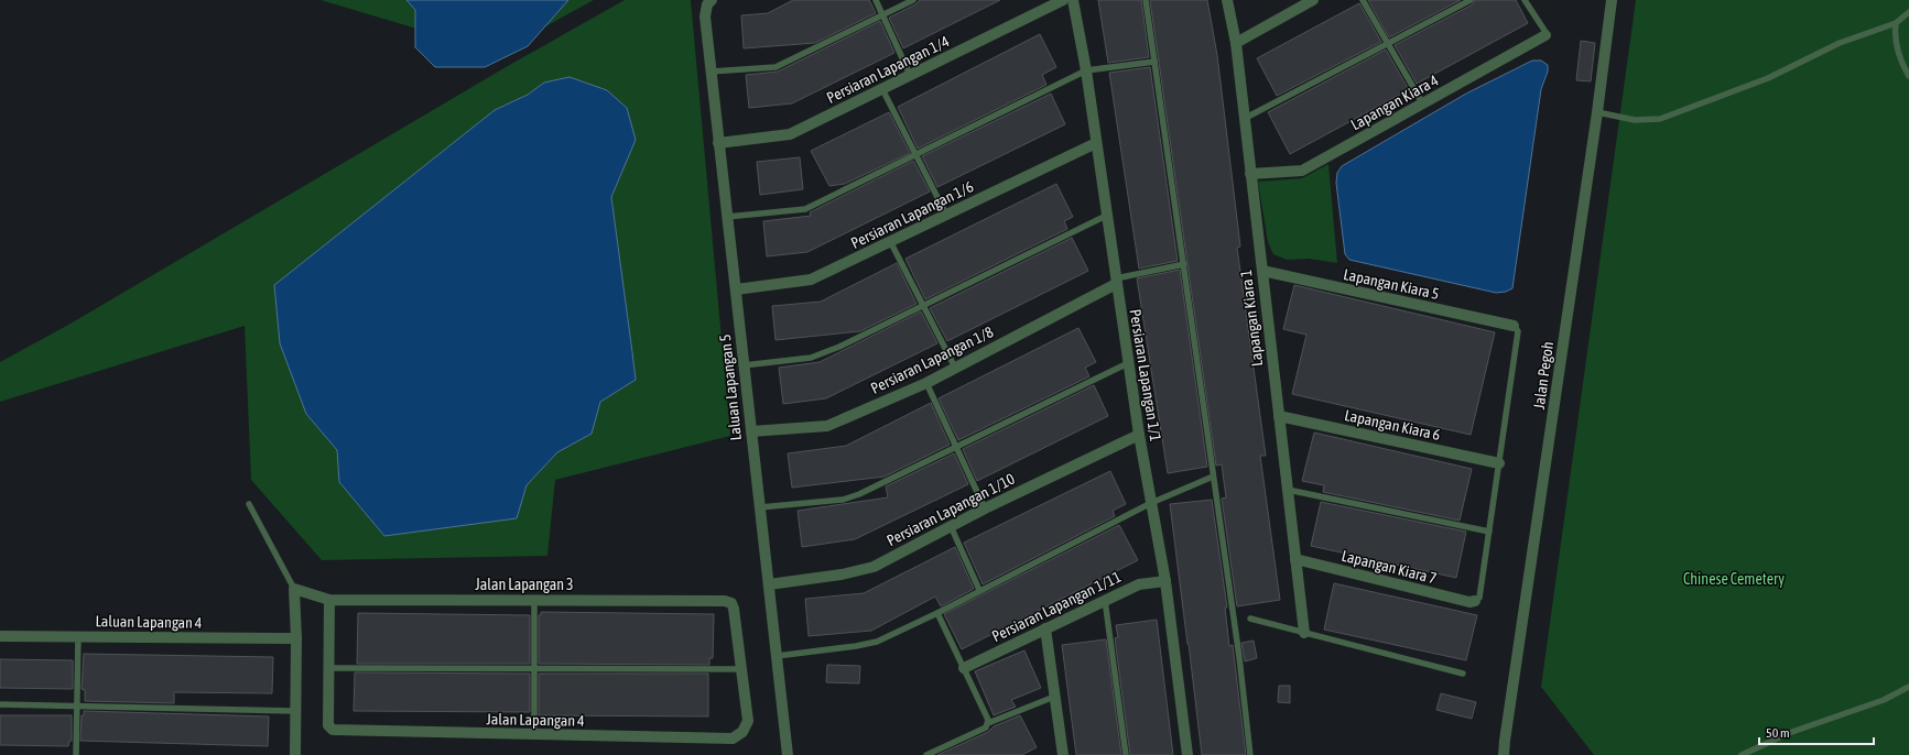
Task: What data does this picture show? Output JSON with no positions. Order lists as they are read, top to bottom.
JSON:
{
  "streets": {
    "street": [
      "Persiaran Lapangan 1/4",
      "Lapangan Kiara 4",
      "Persiaran Lapangan 1/6",
      "Lapangan Kiara 5",
      "Lapangan Kiara 1",
      "Persiaran Lapangan 1/8",
      "Persiaran Lapangan 1/1",
      "Jalan Pegoh",
      "Laluan Lapangan 5",
      "Lapangan Kiara 6",
      "Persiaran Lapangan 1/10",
      "Lapangan Kiara 7",
      "Jalan Lapangan 3",
      "Persiaran Lapangan 1/11",
      "Laluan Lapangan 4",
      "Jalan Lapangan 4"
    ]
  },
  "crossings": [
    ["Persiaran Lapangan 1/4", "Laluan Lapangan 5"],
    ["Lapangan Kiara 4", "Lapangan Kiara 1"],
    ["Persiaran Lapangan 1/6", "Persiaran Lapangan 1/1"],
    ["Persiaran Lapangan 1/6", "Laluan Lapangan 5"],
    ["Lapangan Kiara 5", "Lapangan Kiara 1"],
    ["Lapangan Kiara 1", "Lapangan Kiara 6"],
    ["Lapangan Kiara 1", "Lapangan Kiara 7"],
    ["Persiaran Lapangan 1/8", "Persiaran Lapangan 1/1"],
    ["Persiaran Lapangan 1/8", "Laluan Lapangan 5"],
    ["Persiaran Lapangan 1/1", "Persiaran Lapangan 1/10"],
    ["Persiaran Lapangan 1/1", "Persiaran Lapangan 1/11"],
    ["Laluan Lapangan 5", "Persiaran Lapangan 1/10"],
    ["Jalan Lapangan 3", "Jalan Lapangan 4"]
  ],
  "parks": ["Chinese Cemetery"],
  "scale_bar": "50 m"
}
